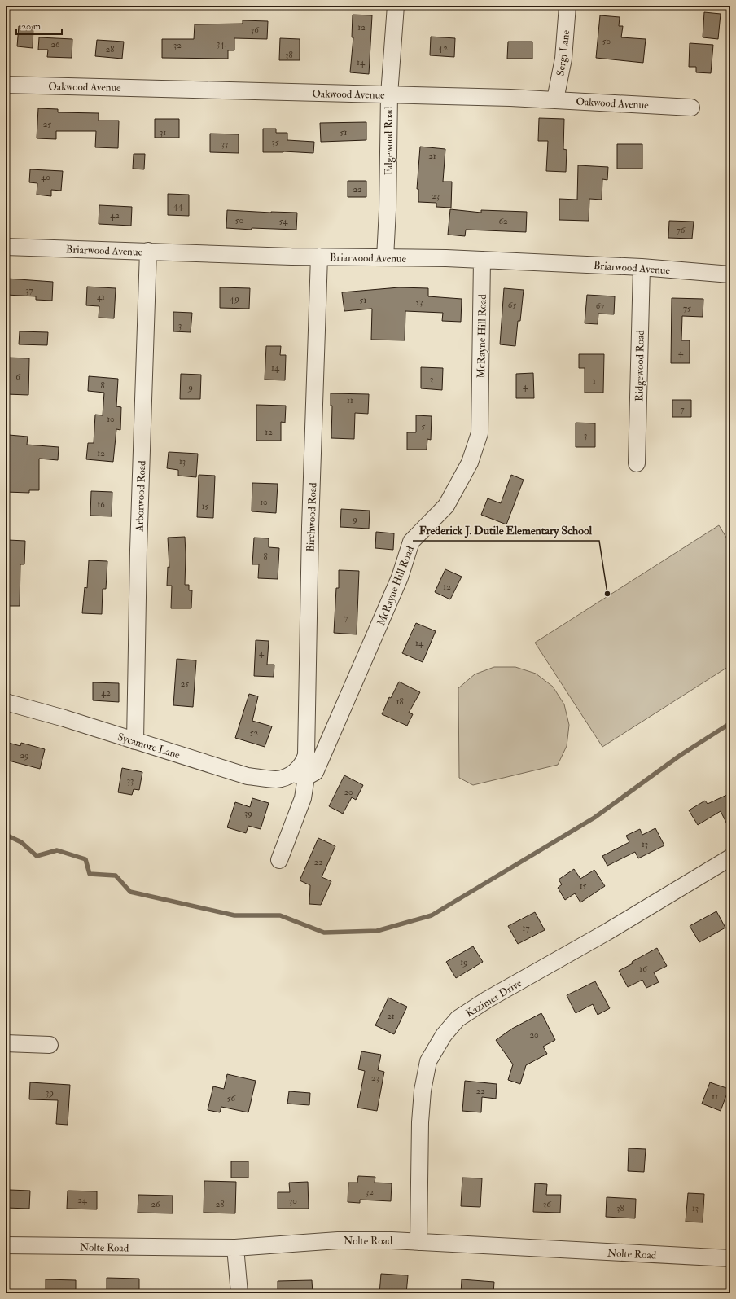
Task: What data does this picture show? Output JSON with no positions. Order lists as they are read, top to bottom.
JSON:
{
  "streets": {
    "street": [
      "Sergi Lane",
      "Oakwood Avenue",
      "Edgewood Road",
      "Briarwood Avenue",
      "McRayne Hill Road",
      "Ridgewood Road",
      "Arborwood Road",
      "Birchwood Road",
      "Sycamore Lane",
      "Kazimer Drive",
      "Nolte Road"
    ]
  },
  "crossings": [
    ["Sergi Lane", "Oakwood Avenue"],
    ["Oakwood Avenue", "Edgewood Road"],
    ["Edgewood Road", "Briarwood Avenue"],
    ["Briarwood Avenue", "McRayne Hill Road"],
    ["Briarwood Avenue", "Ridgewood Road"],
    ["Briarwood Avenue", "Arborwood Road"],
    ["Briarwood Avenue", "Birchwood Road"],
    ["McRayne Hill Road", "Birchwood Road"],
    ["McRayne Hill Road", "Sycamore Lane"],
    ["Arborwood Road", "Sycamore Lane"],
    ["Birchwood Road", "Sycamore Lane"],
    ["Kazimer Drive", "Nolte Road"]
  ],
  "places": ["Frederick J. Dutile Elementary School"],
  "house_numbers": [
    "12",
    "36",
    "50",
    "34",
    "26",
    "32",
    "42",
    "28",
    "38",
    "14",
    "25",
    "31",
    "51",
    "35",
    "33",
    "21",
    "40",
    "22",
    "23",
    "44",
    "42",
    "50",
    "54",
    "62",
    "76",
    "37",
    "41",
    "49",
    "51",
    "53",
    "65",
    "67",
    "75",
    "3",
    "4",
    "14",
    "6",
    "3",
    "1",
    "8",
    "4",
    "9",
    "11",
    "7",
    "10",
    "5",
    "12",
    "3",
    "12",
    "13",
    "10",
    "16",
    "15",
    "9",
    "8",
    "12",
    "7",
    "14",
    "4",
    "25",
    "42",
    "18",
    "52",
    "29",
    "33",
    "20",
    "39",
    "13",
    "22",
    "15",
    "17",
    "19",
    "16",
    "21",
    "20",
    "23",
    "22",
    "39",
    "11",
    "56",
    "32",
    "24",
    "30",
    "26",
    "28",
    "36",
    "38",
    "13"
  ],
  "scale_bar": "20 m"
}
